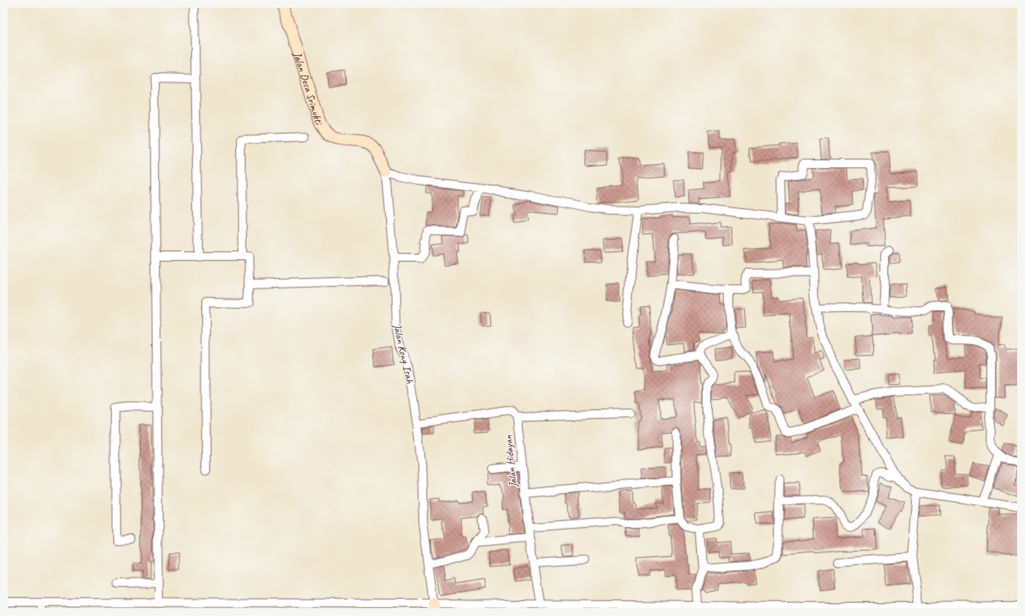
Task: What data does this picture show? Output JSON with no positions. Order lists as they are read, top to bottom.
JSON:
{
  "streets": {
    "street": ["Jalan Desa Srimukti", "Jalan Kong Isah", "Jalan Hidayan"]
  },
  "crossings": [
    ["Jalan Desa Srimukti", "Jalan Kong Isah"]
  ]
}
